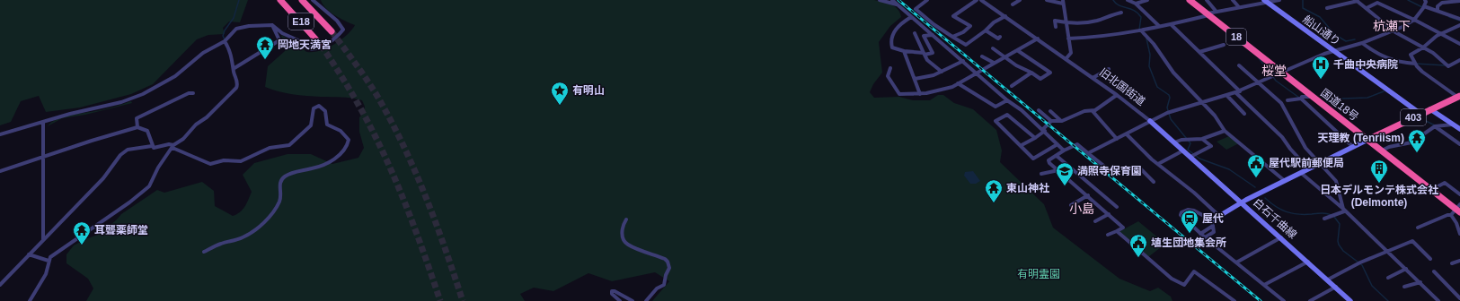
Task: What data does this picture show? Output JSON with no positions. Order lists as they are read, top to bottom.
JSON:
{
  "streets": {
    "highway": [
      "E18",
      "18",
      "国道18号",
      "403"
    ],
    "street": ["船山通り", "旧北国街道", "白石千曲線"]
  },
  "crossings": [
    ["船山通り", "403"],
    ["旧北国街道", "白石千曲線"],
    ["国道18号", "403"],
    ["国道18号", "白石千曲線"],
    ["403", "白石千曲線"]
  ],
  "districts": ["杭瀬下", "桜堂", "小島"],
  "parks": ["有明霊園"],
  "places": {
    "temple": [
      "岡地天満宮",
      "天理教 (Tenriism)",
      "東山神社",
      "耳聾薬師堂"
    ],
    "hospital": ["千曲中央病院"],
    "place": ["有明山"],
    "public building": ["屋代駅前郵便局", "埴生団地集会所"],
    "building": ["日本デルモンテ株式会社 (Delmonte)"],
    "school or university": ["満照寺保育園"],
    "station": ["屋代"]
  }
}
